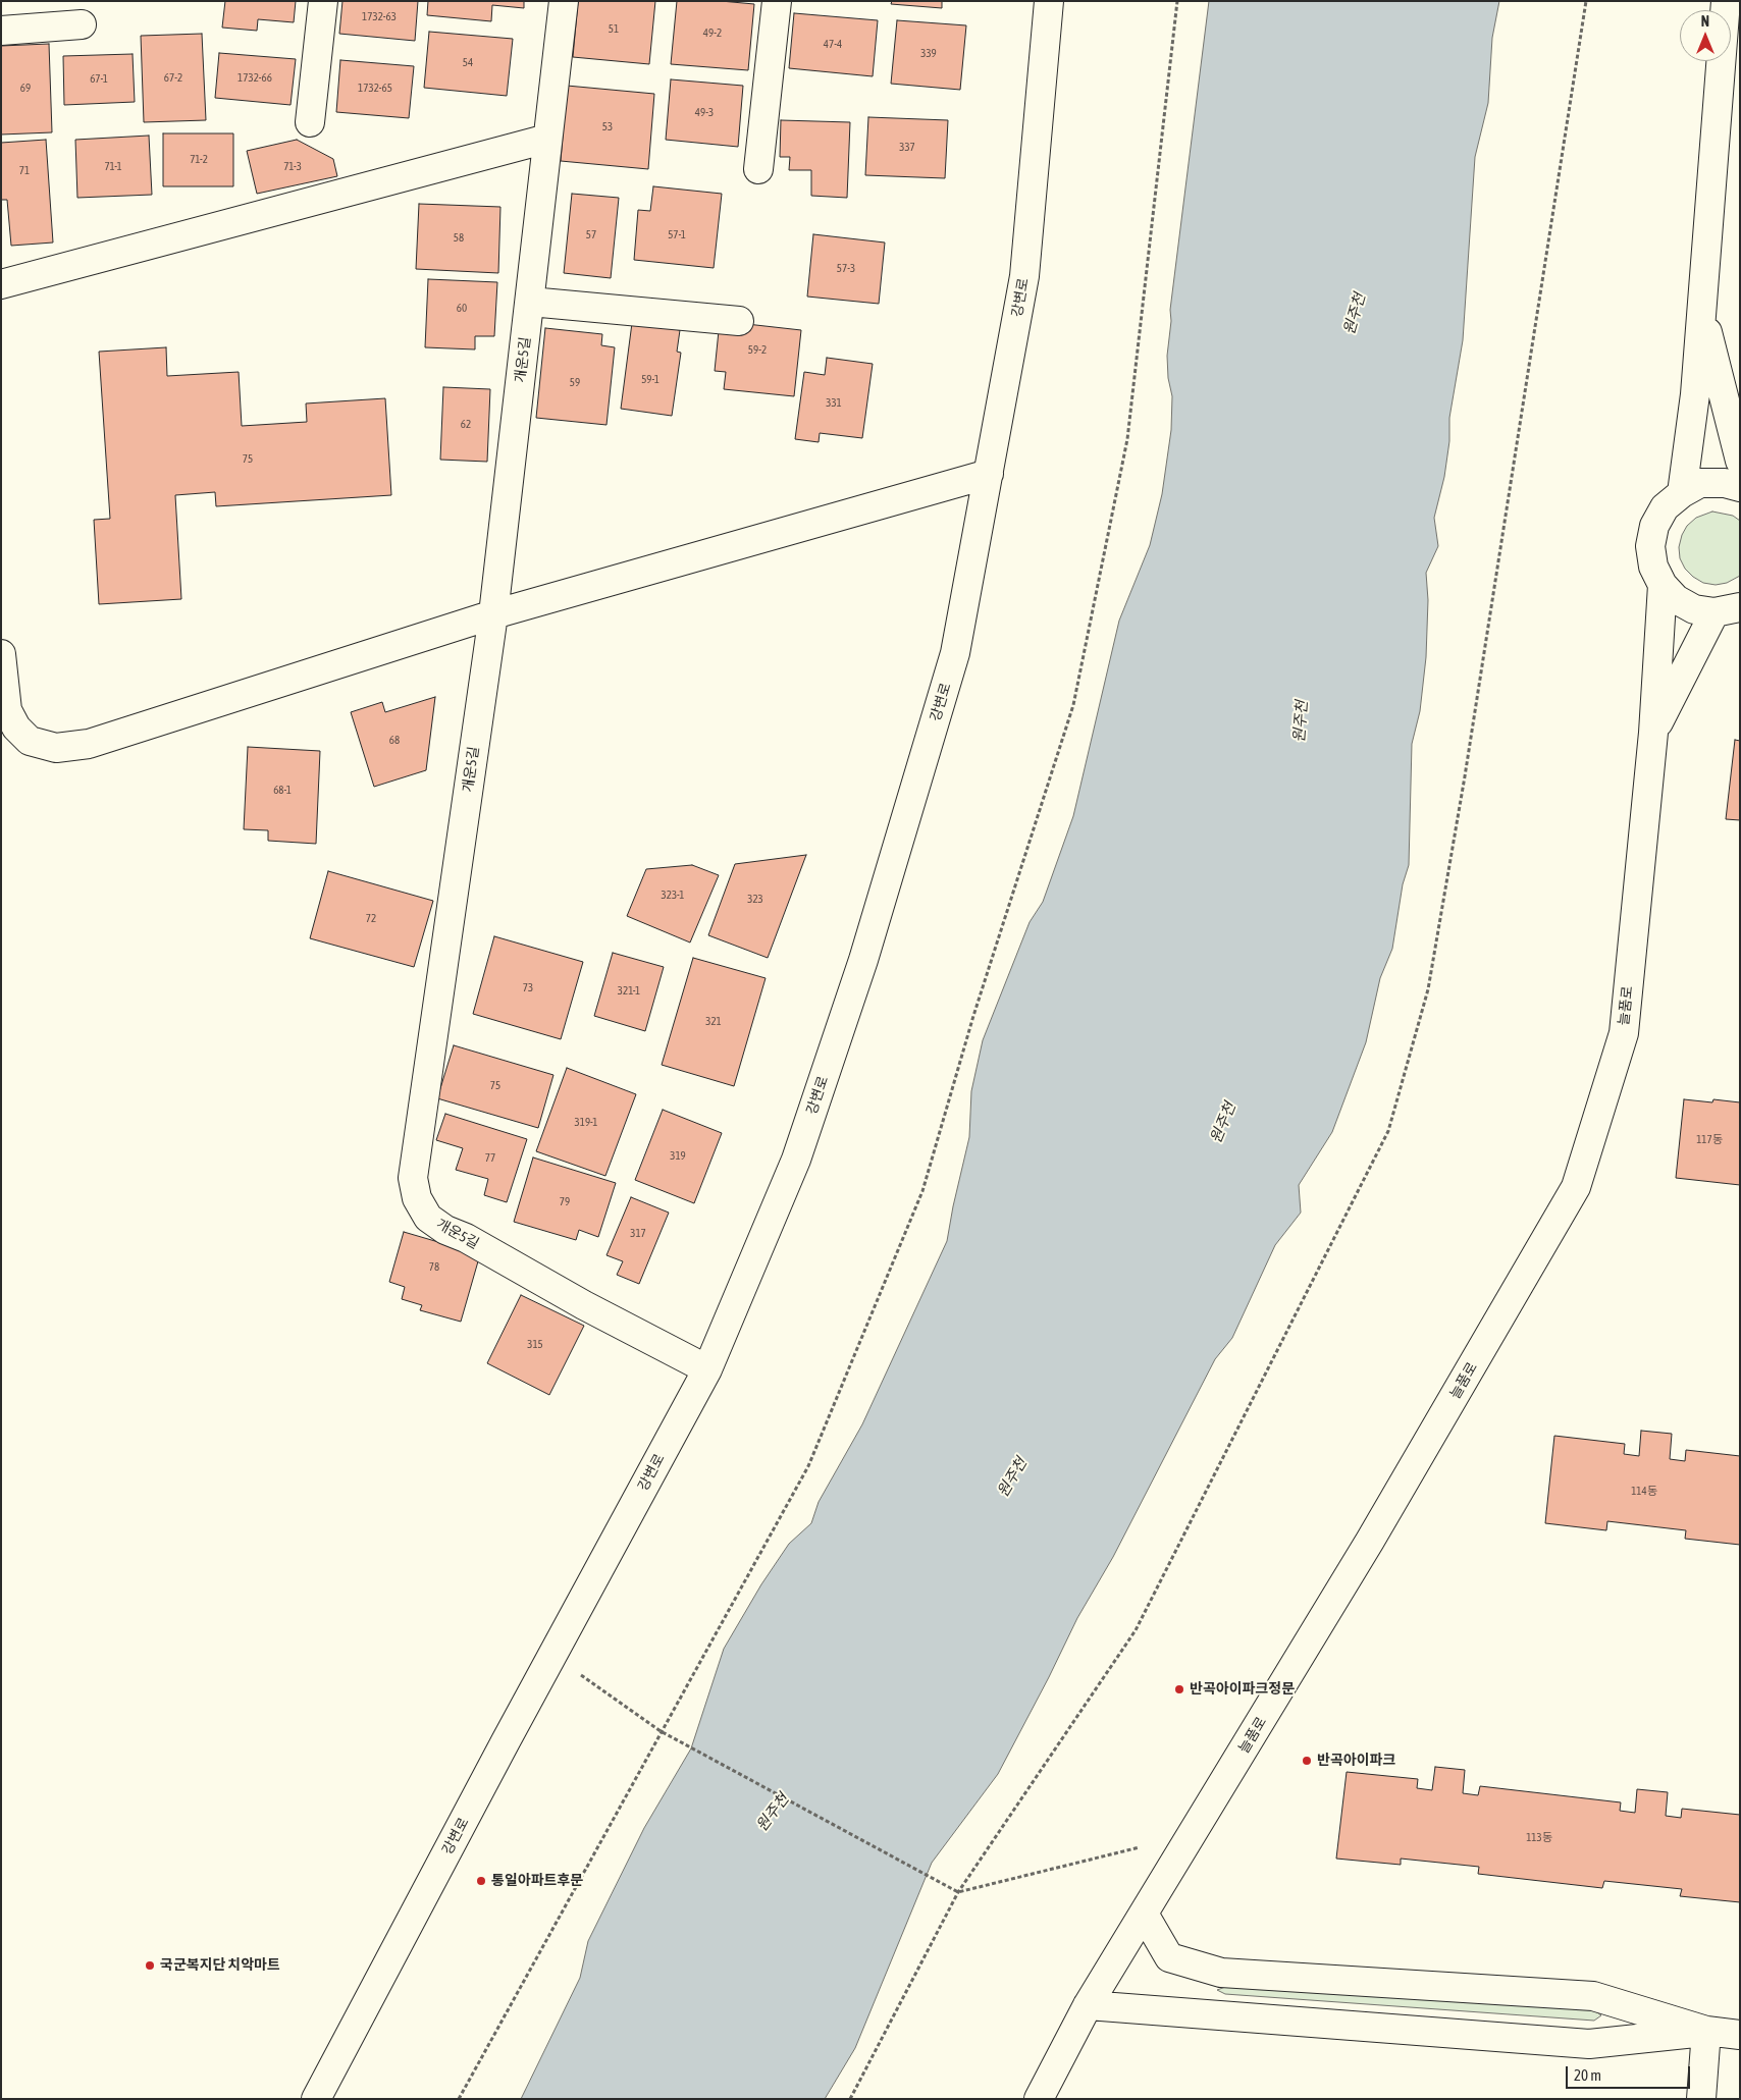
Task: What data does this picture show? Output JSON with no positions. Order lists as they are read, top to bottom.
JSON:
{
  "streets": {
    "street": ["강변로", "개운5길", "늘품로"]
  },
  "crossings": [
    ["강변로", "개운5길"]
  ],
  "water": ["원주천"],
  "places": [
    "반곡아이파크정문",
    "반곡아이파크",
    "통일아파트후문",
    "국군복지단 치악마트"
  ],
  "house_numbers": [
    "1732-63",
    "51",
    "49-2",
    "47-4",
    "339",
    "54",
    "67-2",
    "1732-66",
    "67-1",
    "69",
    "1732-65",
    "49-3",
    "53",
    "337",
    "71-2",
    "71-1",
    "71-3",
    "71",
    "57",
    "57-1",
    "58",
    "57-3",
    "60",
    "59-2",
    "59-1",
    "59",
    "331",
    "62",
    "75",
    "68",
    "68-1",
    "323-1",
    "323",
    "72",
    "73",
    "321-1",
    "321",
    "75",
    "319-1",
    "117동",
    "319",
    "77",
    "79",
    "317",
    "78",
    "315",
    "114동",
    "113동"
  ],
  "scale_bar": "20 m",
  "north": "top"
}
